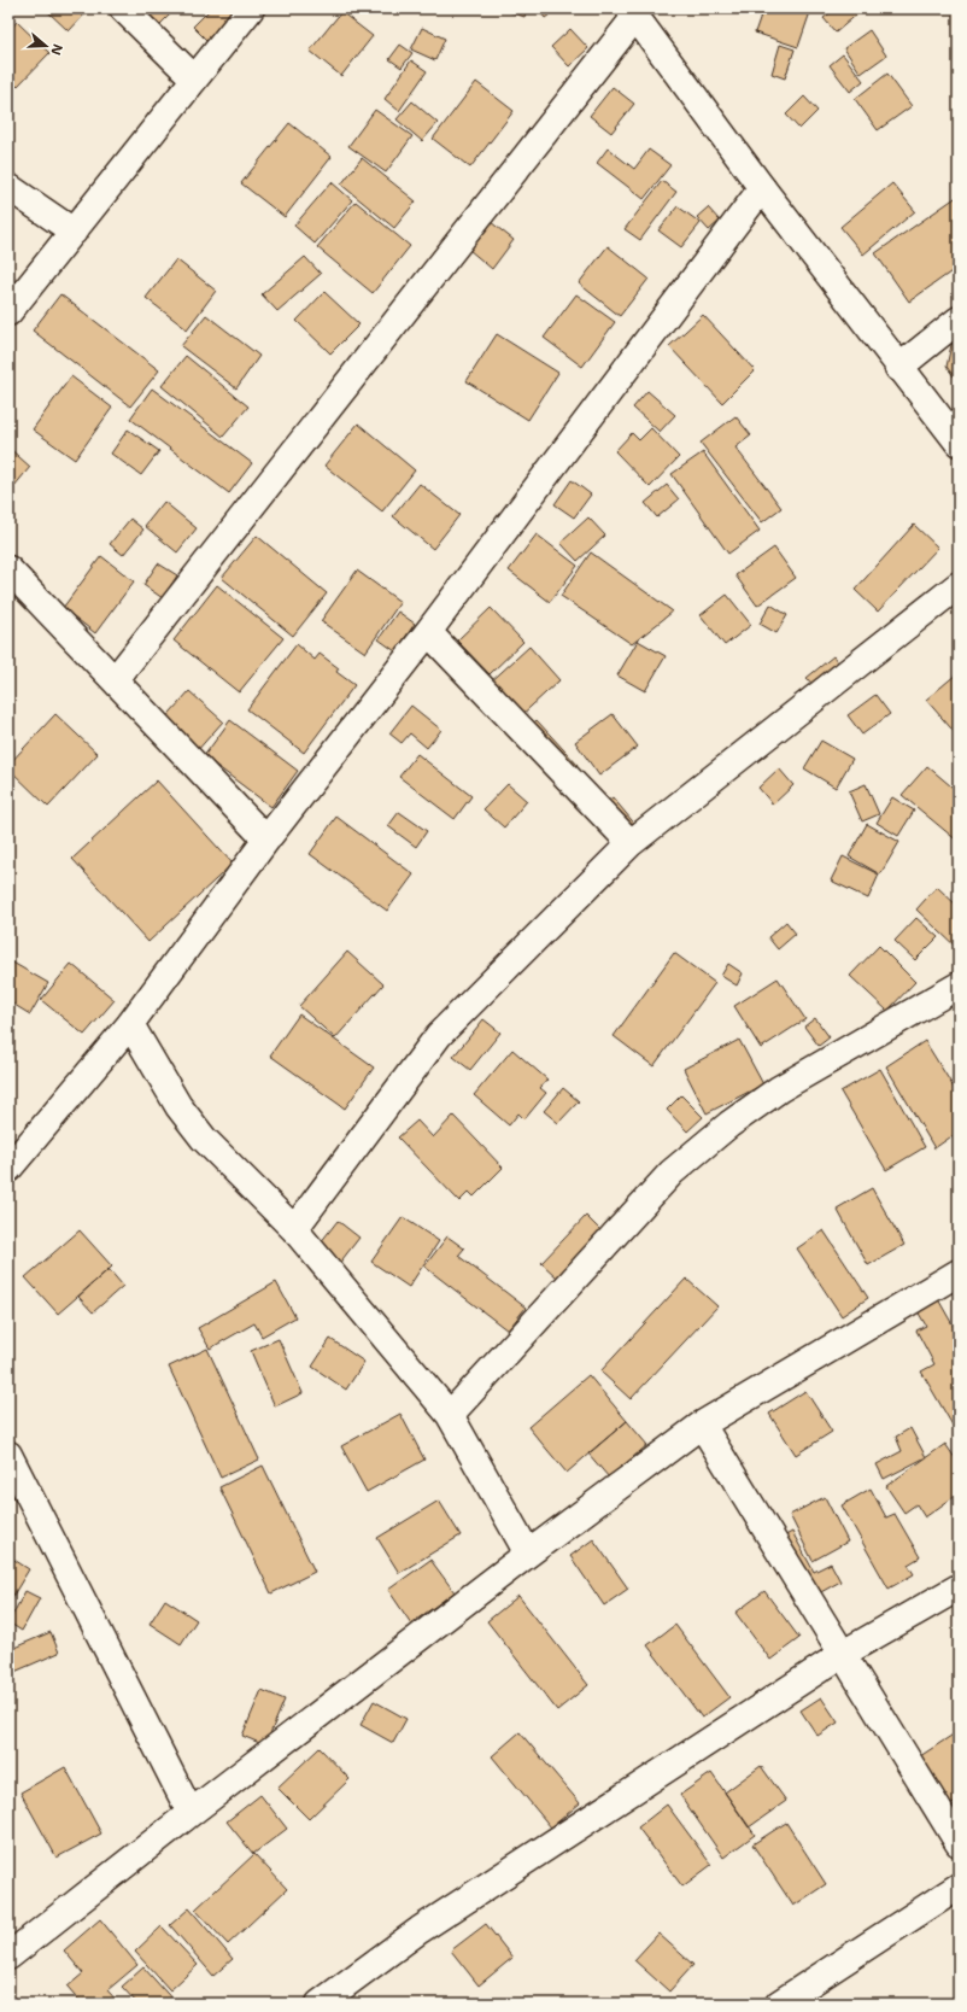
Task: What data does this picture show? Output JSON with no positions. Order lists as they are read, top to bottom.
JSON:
{
  "north": "right"
}
